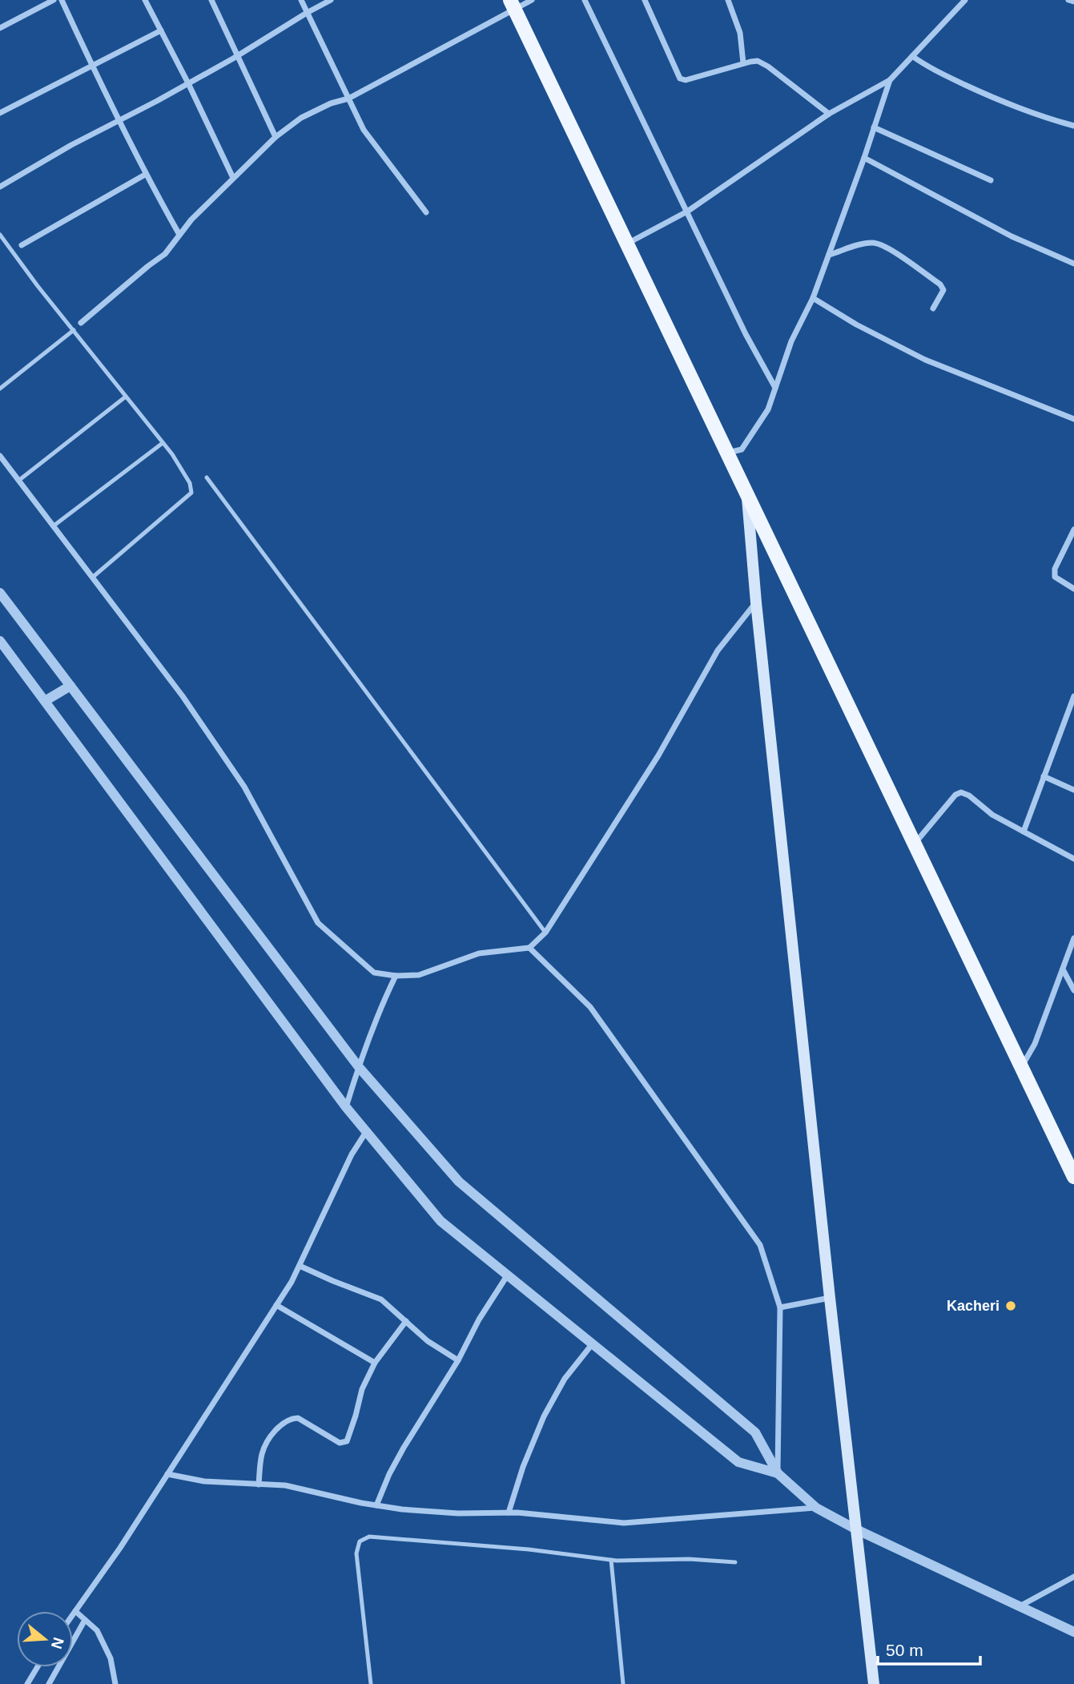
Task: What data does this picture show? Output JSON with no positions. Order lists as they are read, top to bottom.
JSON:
{
  "places": ["Kacheri"],
  "scale_bar": "50 m",
  "north": "right"
}
